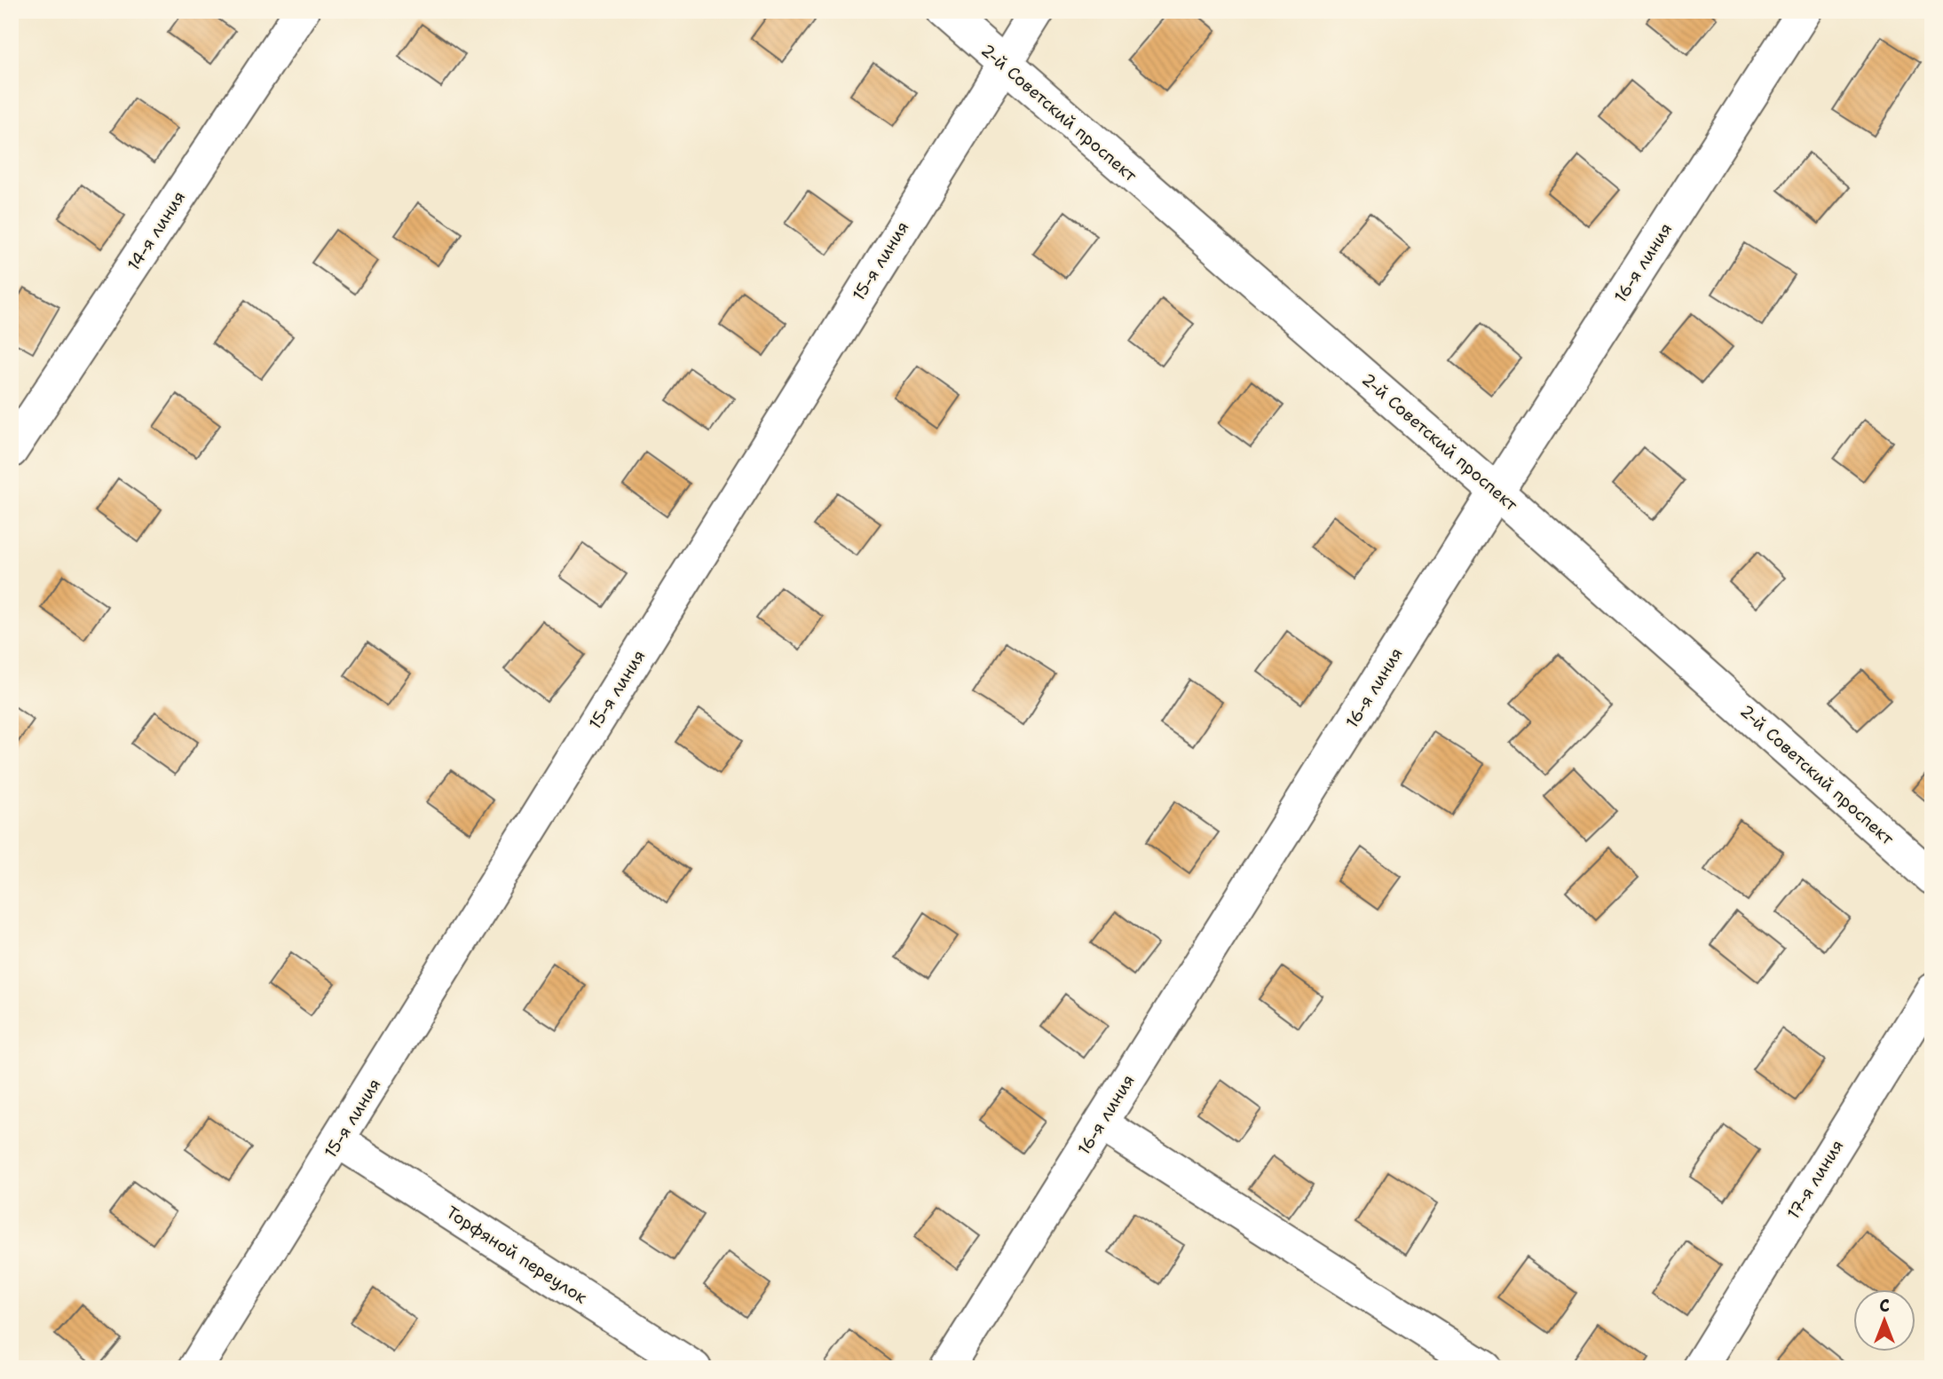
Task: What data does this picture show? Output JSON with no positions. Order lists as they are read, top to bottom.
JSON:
{
  "streets": {
    "street": [
      "2-й Советский проспект",
      "14-я линия",
      "15-я линия",
      "16-я линия",
      "17-я линия",
      "Торфяной переулок"
    ]
  },
  "crossings": [
    ["2-й Советский проспект", "15-я линия"],
    ["2-й Советский проспект", "16-я линия"],
    ["15-я линия", "Торфяной переулок"]
  ],
  "north": "top"
}
